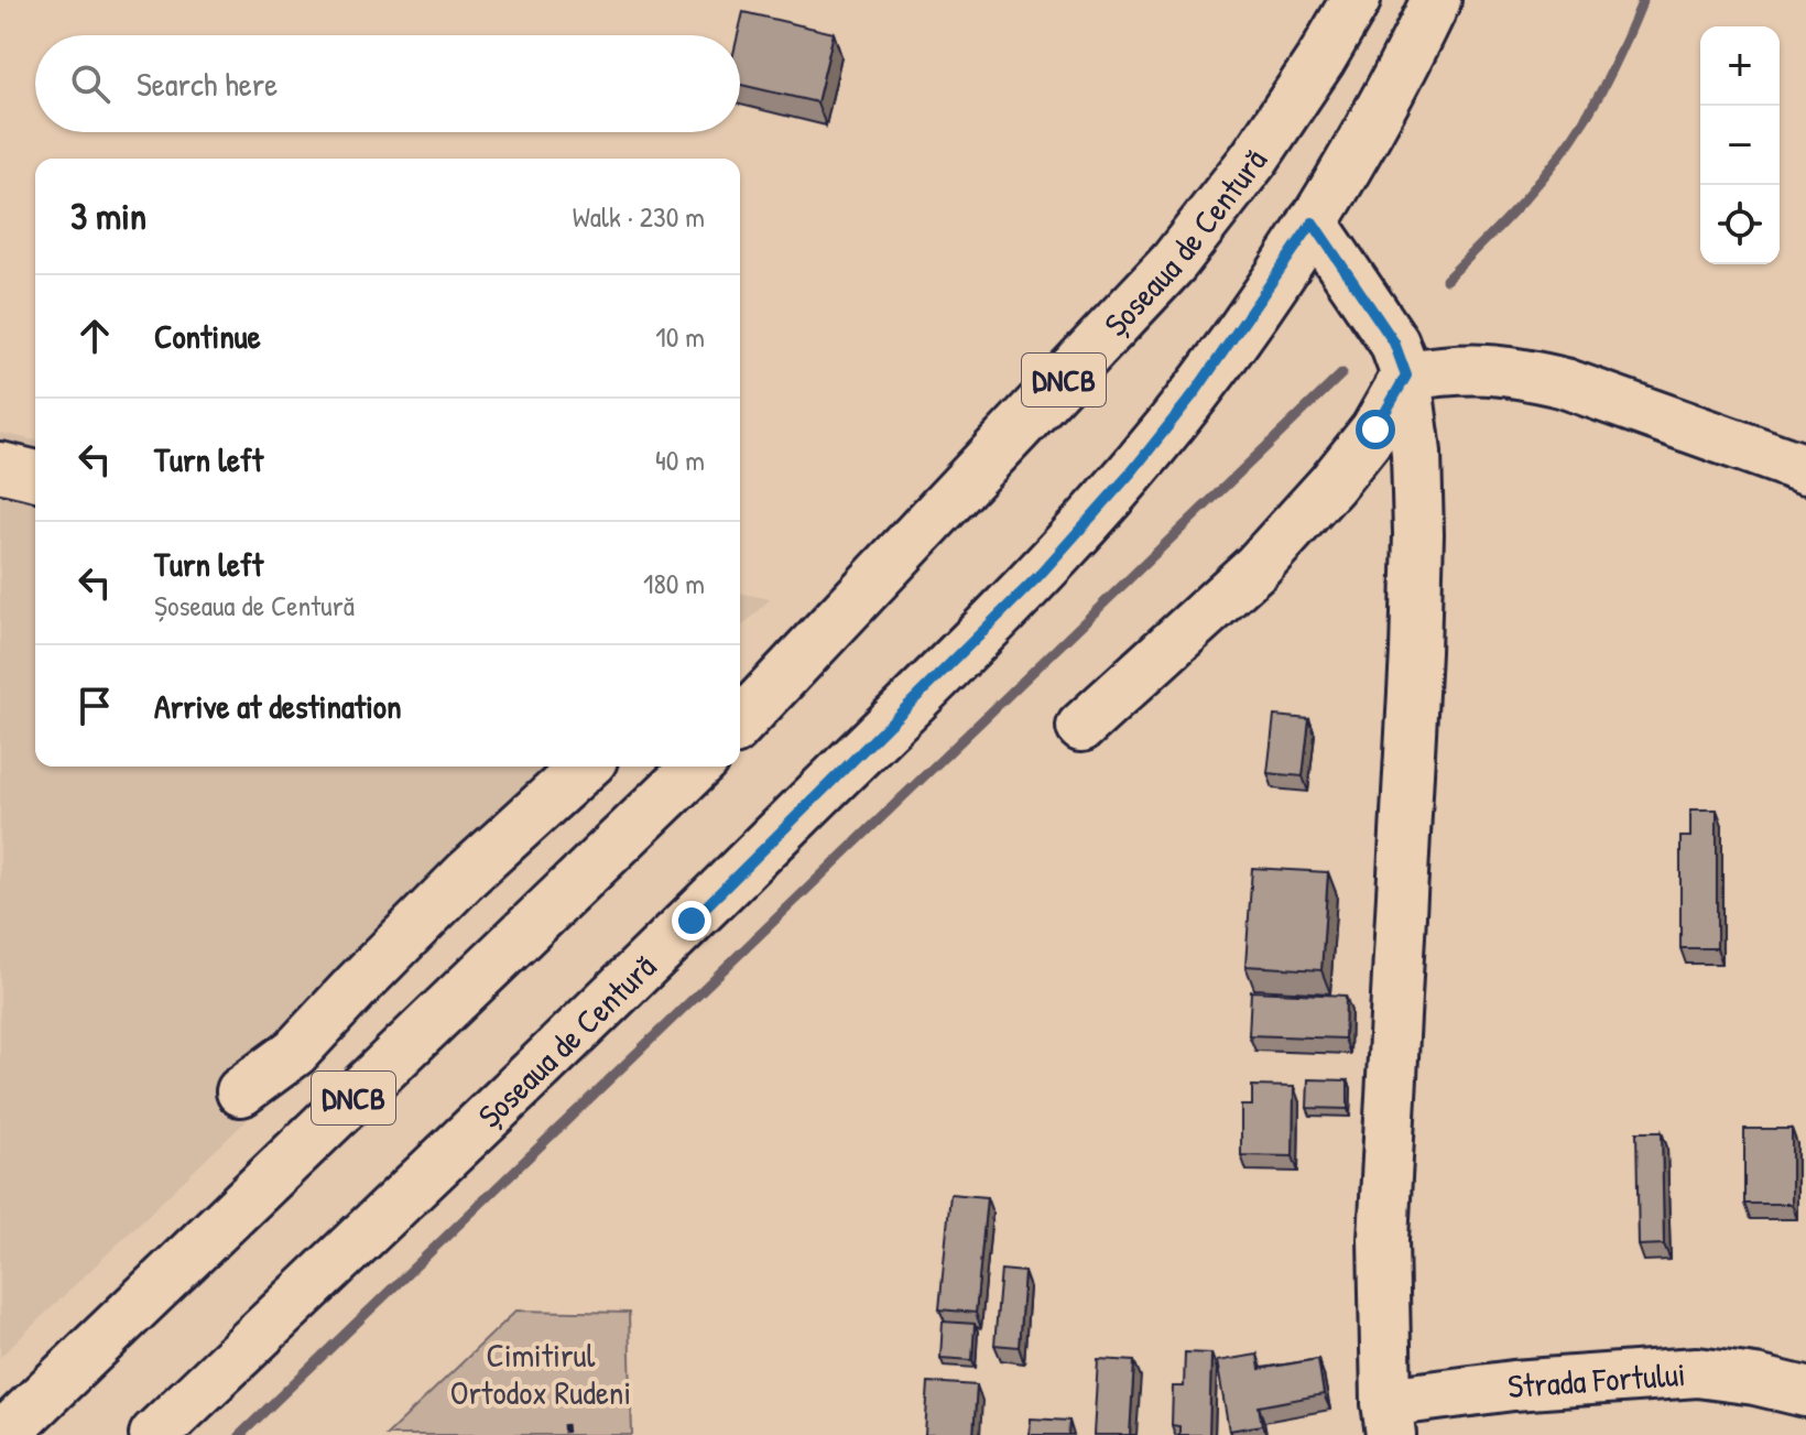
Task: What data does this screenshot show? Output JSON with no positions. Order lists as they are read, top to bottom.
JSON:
{
  "streets": {
    "main road": ["Șoseaua de Centură", "DNCB", "Strada Fortului"]
  },
  "parks": ["Cimitirul Ortodox Rudeni"],
  "page": {
    "map_buttons": ["+", "−"],
    "search": "Search here",
    "heading": ["3 min", "Walk · 230 m"],
    "list": [
      ["Continue", "10 m"],
      ["Turn left", "40 m"],
      ["Turn left", "Șoseaua de Centură", "180 m"],
      "Arrive at destination"
    ]
  }
}
